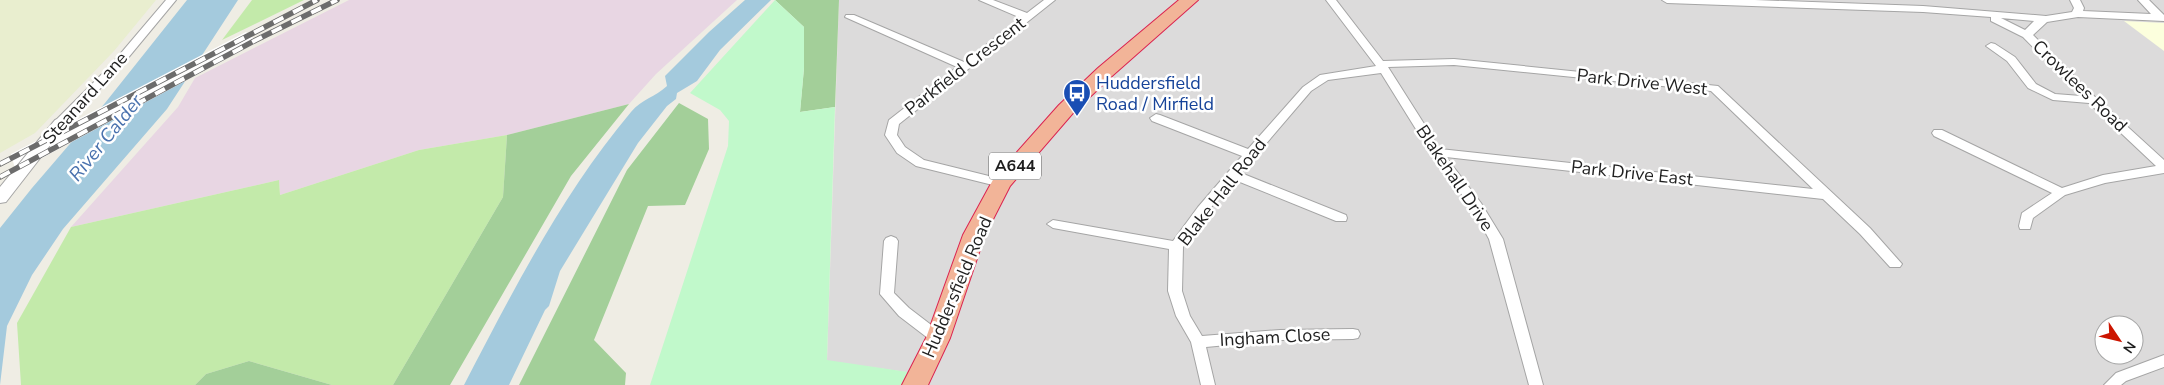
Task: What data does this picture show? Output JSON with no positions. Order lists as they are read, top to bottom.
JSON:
{
  "streets": {
    "highway": ["A644", "Huddersfield Road"],
    "street": [
      "Parkfield Crescent",
      "Park Drive West",
      "Crowlees Road",
      "Steanard Lane",
      "Park Drive East",
      "Blakehall Drive",
      "Blake Hall Road",
      "Ingham Close"
    ]
  },
  "crossings": [
    ["Parkfield Crescent", "Huddersfield Road"],
    ["Park Drive West", "Park Drive East"],
    ["Park Drive West", "Blakehall Drive"],
    ["Park Drive West", "Blake Hall Road"],
    ["Park Drive East", "Blakehall Drive"],
    ["Blakehall Drive", "Blake Hall Road"],
    ["Blake Hall Road", "Ingham Close"]
  ],
  "water": ["River Calder"],
  "places": {
    "bus stop": ["Huddersfield Road / Mirfield"]
  },
  "north": "bottom right"
}
